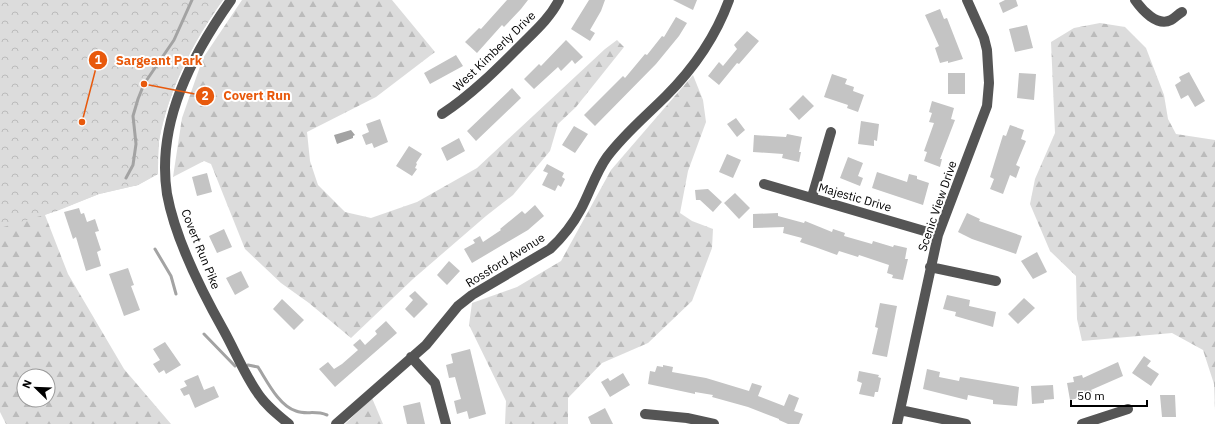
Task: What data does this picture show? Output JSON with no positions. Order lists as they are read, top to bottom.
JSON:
{
  "streets": {
    "street": [
      "West Kimberly Drive",
      "Majestic Drive",
      "Scenic View Drive",
      "Covert Run Pike",
      "Rossford Avenue"
    ]
  },
  "crossings": [
    ["Majestic Drive", "Scenic View Drive"]
  ],
  "places": ["Covert Run", "Sargeant Park"],
  "scale_bar": "50 m",
  "north": "top left"
}
